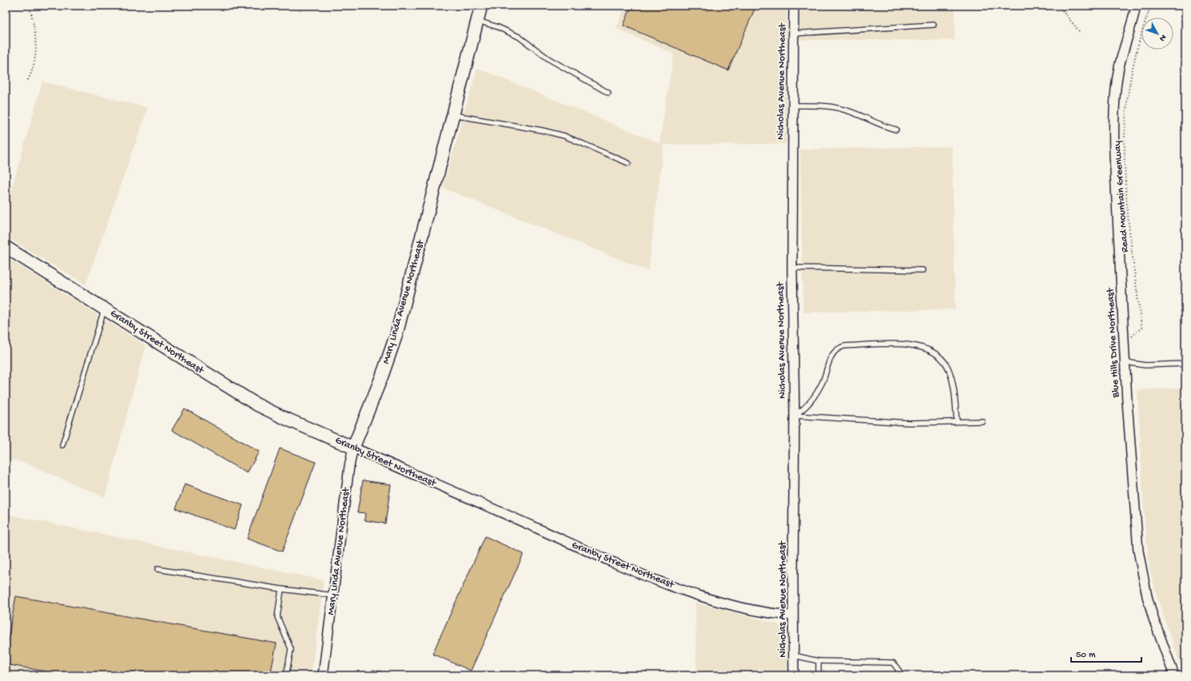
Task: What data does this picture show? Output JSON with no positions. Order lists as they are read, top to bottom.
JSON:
{
  "streets": {
    "street": [
      "Nicholas Avenue Northeast",
      "Mary Linda Avenue Northeast",
      "Granby Street Northeast",
      "Blue Hills Drive Northeast"
    ],
    "path": ["Read Mountain Greenway"]
  },
  "crossings": [
    ["Nicholas Avenue Northeast", "Granby Street Northeast"],
    ["Read Mountain Greenway", "Blue Hills Drive Northeast"],
    ["Mary Linda Avenue Northeast", "Granby Street Northeast"]
  ],
  "scale_bar": "50 m",
  "north": "bottom right"
}
